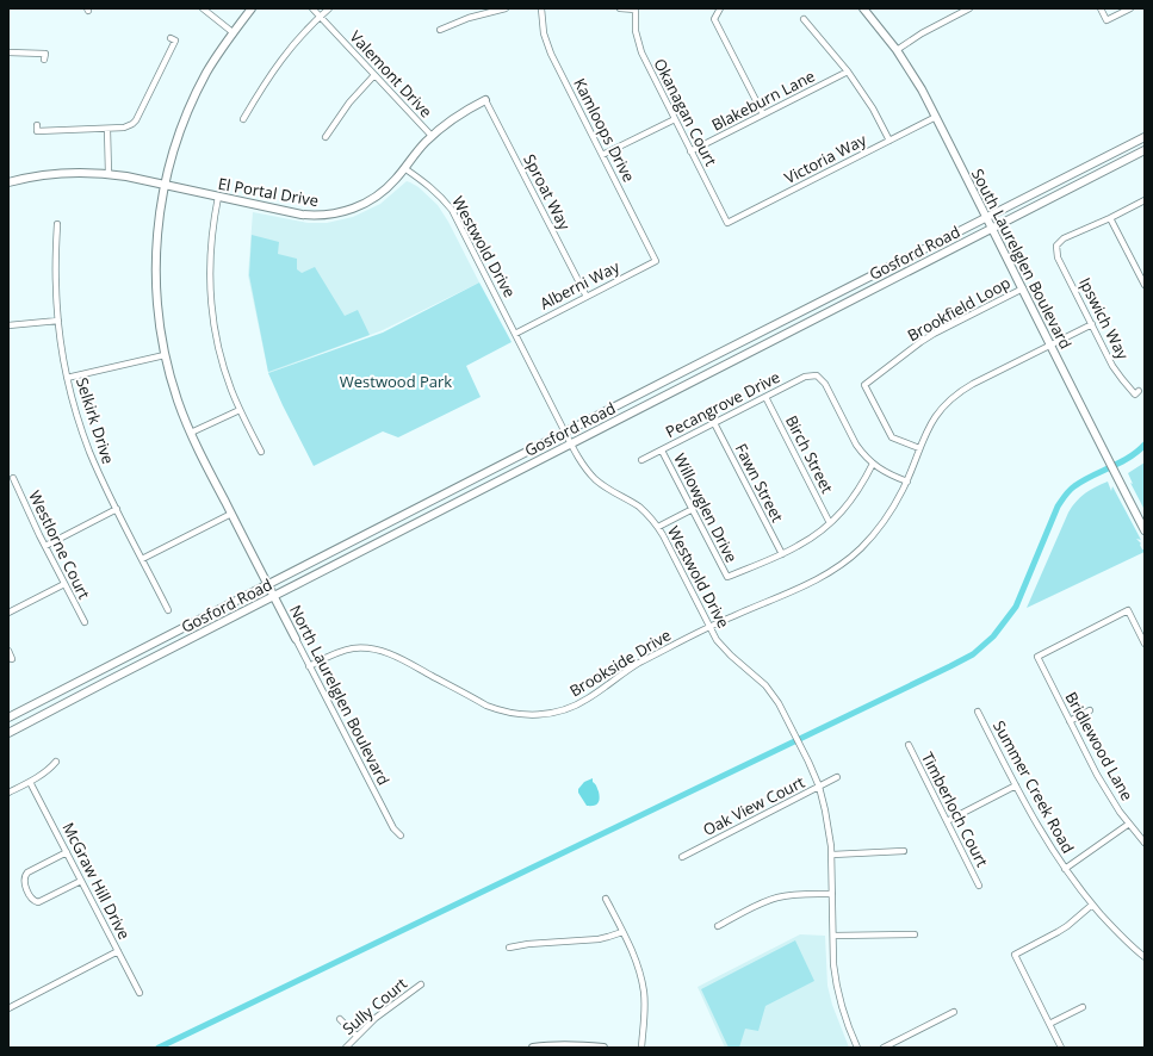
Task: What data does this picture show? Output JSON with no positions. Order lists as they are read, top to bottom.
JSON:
{
  "streets": {
    "main road": [
      "El Portal Drive",
      "Gosford Road",
      "South Laurelglen Boulevard",
      "North Laurelglen Boulevard"
    ],
    "street": [
      "Valemont Drive",
      "Blakeburn Lane",
      "Okanagan Court",
      "Kamloops Drive",
      "Victoria Way",
      "Sproat Way",
      "Westwold Drive",
      "Alberni Way",
      "Brookfield Loop",
      "Ipswich Way",
      "Pecangrove Drive",
      "Selkirk Drive",
      "Birch Street",
      "Fawn Street",
      "Willowglen Drive",
      "Westlorne Court",
      "Brookside Drive",
      "Bridlewood Lane",
      "Summer Creek Road",
      "Oak View Court",
      "Timberloch Court",
      "McGraw Hill Drive",
      "Sully Court"
    ]
  },
  "crossings": [
    ["Valemont Drive", "El Portal Drive"],
    ["Blakeburn Lane", "Okanagan Court"],
    ["Okanagan Court", "Victoria Way"],
    ["Kamloops Drive", "Alberni Way"],
    ["Victoria Way", "South Laurelglen Boulevard"],
    ["El Portal Drive", "Sproat Way"],
    ["El Portal Drive", "Westwold Drive"],
    ["El Portal Drive", "North Laurelglen Boulevard"],
    ["Sproat Way", "Alberni Way"],
    ["Westwold Drive", "Gosford Road"],
    ["Westwold Drive", "Alberni Way"],
    ["Westwold Drive", "Brookside Drive"],
    ["Westwold Drive", "Oak View Court"],
    ["Gosford Road", "South Laurelglen Boulevard"],
    ["Gosford Road", "North Laurelglen Boulevard"],
    ["South Laurelglen Boulevard", "Brookfield Loop"],
    ["South Laurelglen Boulevard", "Brookside Drive"],
    ["Brookfield Loop", "Brookside Drive"],
    ["Ipswich Way", "Brookside Drive"],
    ["Pecangrove Drive", "Birch Street"],
    ["Pecangrove Drive", "Fawn Street"],
    ["Pecangrove Drive", "Willowglen Drive"],
    ["Fawn Street", "Willowglen Drive"],
    ["Brookside Drive", "North Laurelglen Boulevard"]
  ],
  "parks": ["Westwood Park"]
}
